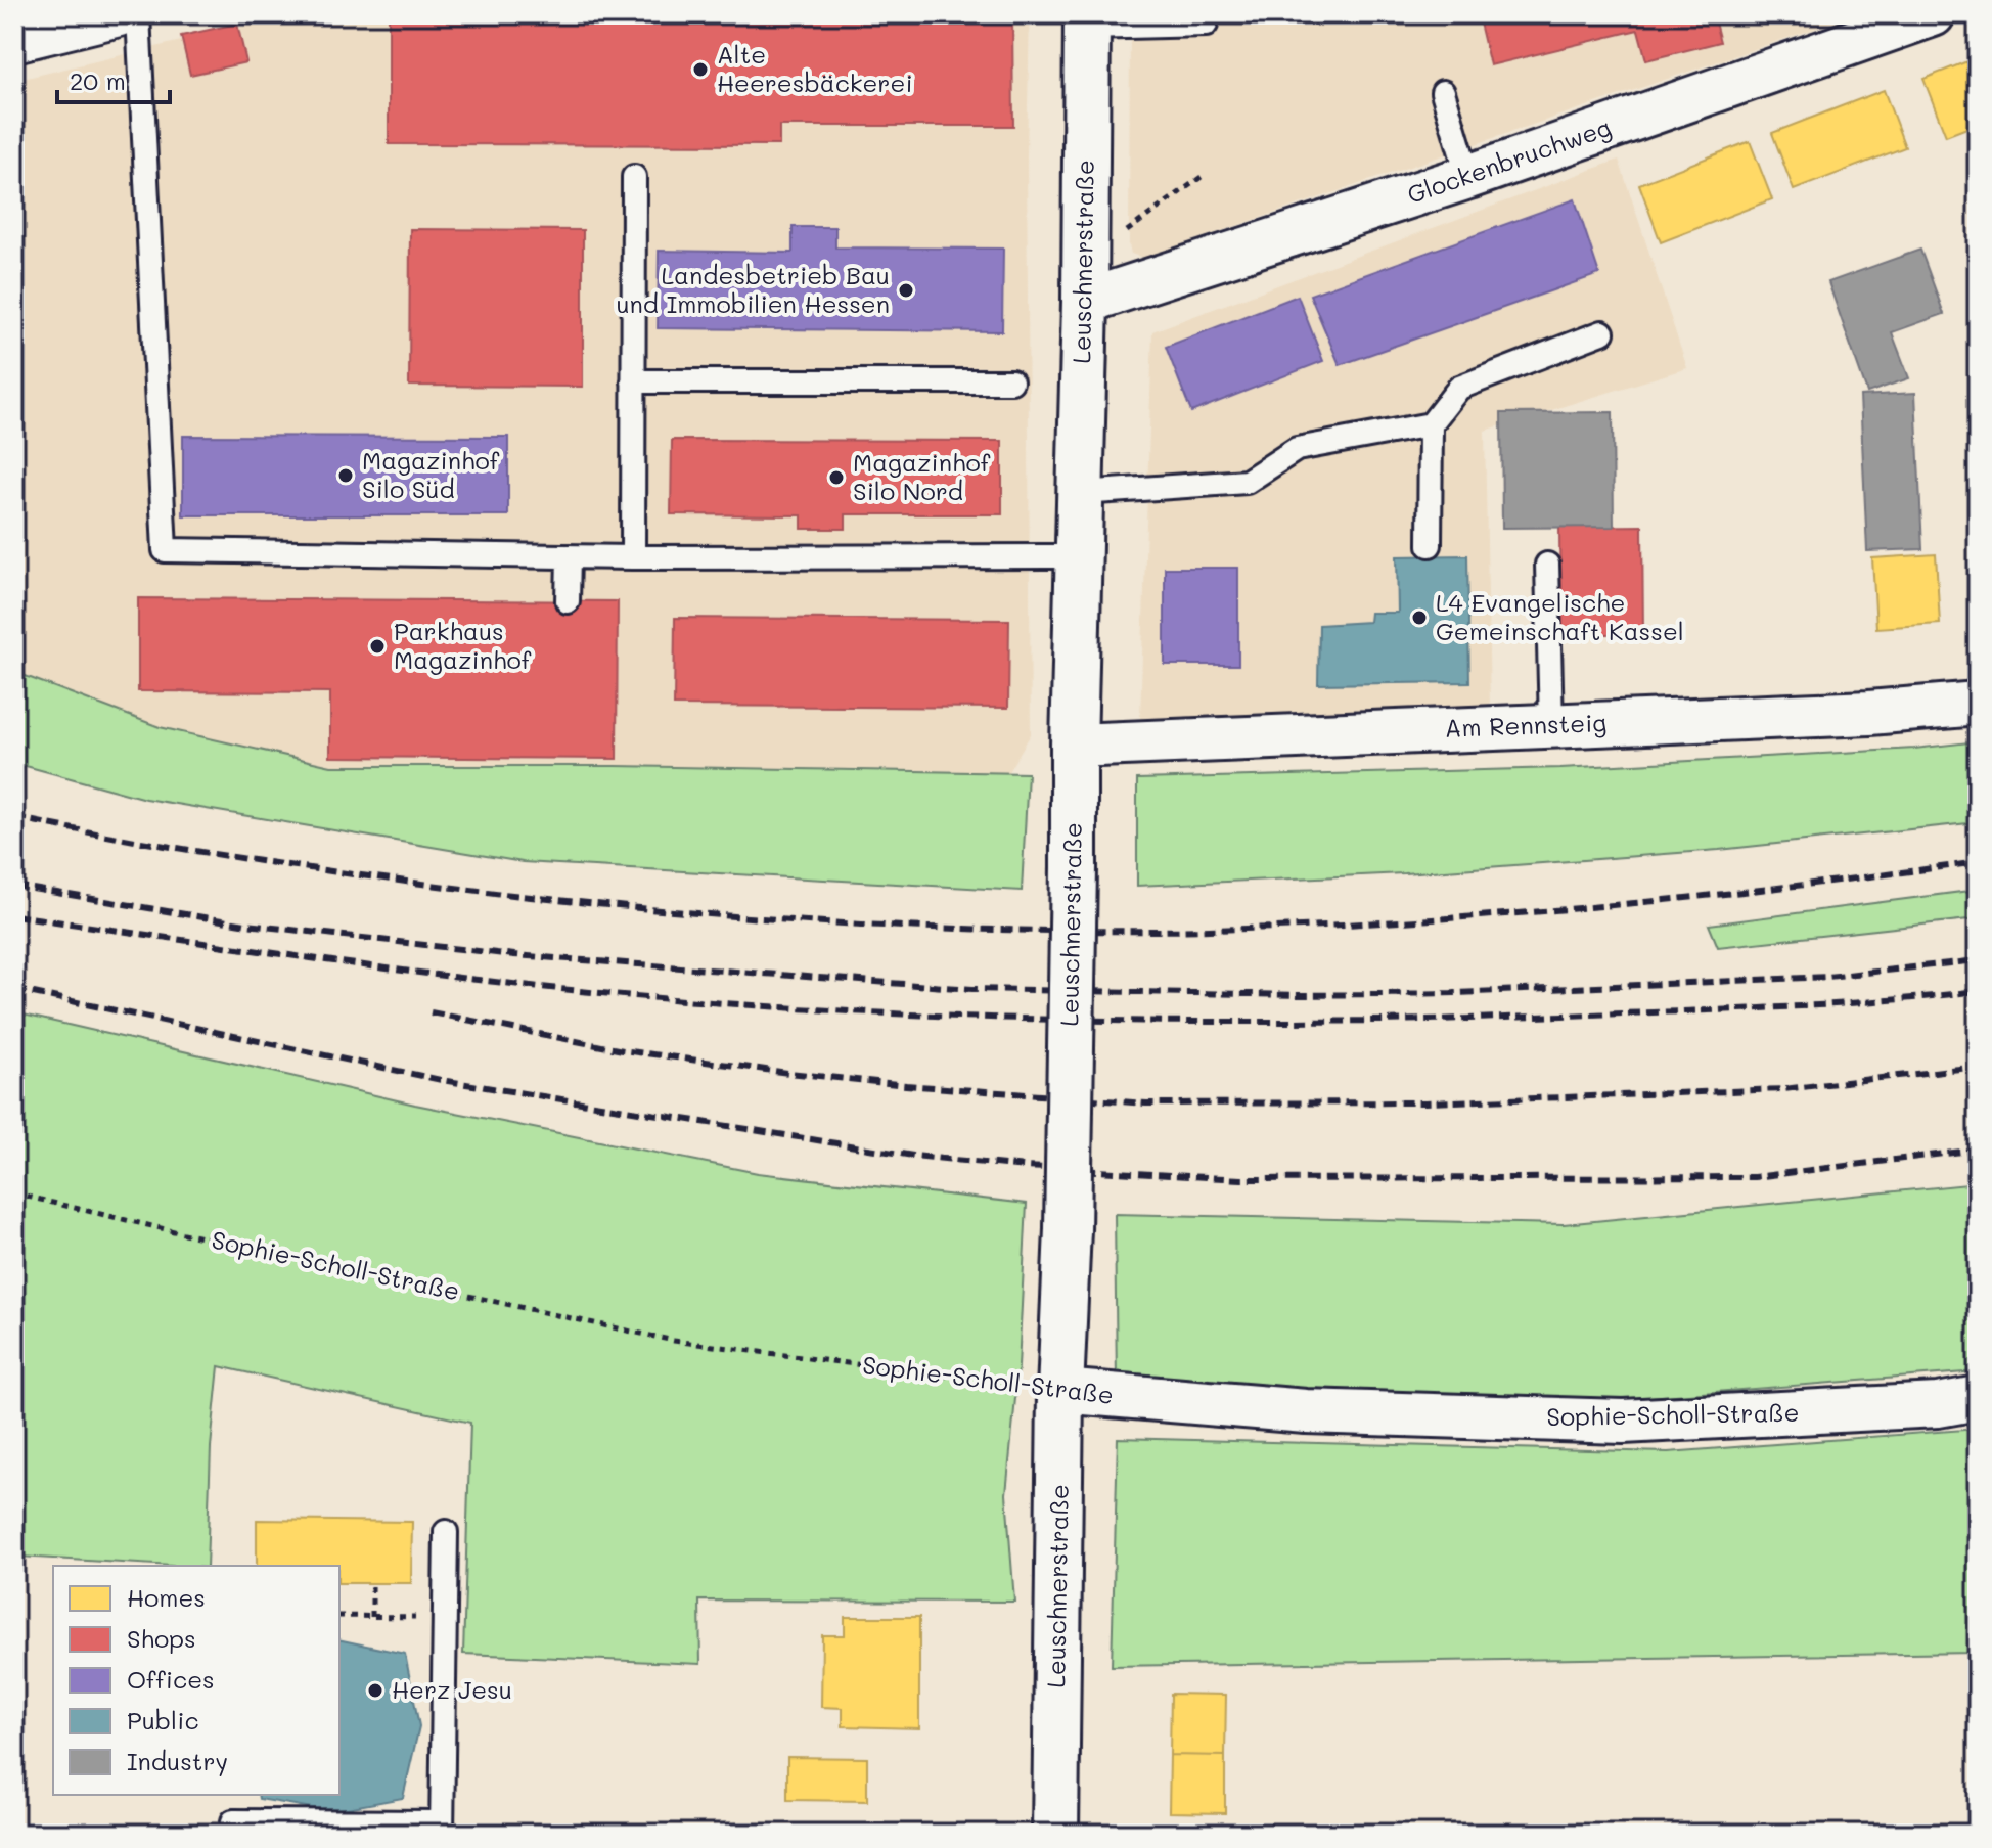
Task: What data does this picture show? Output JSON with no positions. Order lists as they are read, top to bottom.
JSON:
{
  "streets": {
    "main road": ["Leuschnerstraße"],
    "street": ["Glockenbruchweg", "Am Rennsteig", "Sophie-Scholl-Straße"]
  },
  "crossings": [
    ["Glockenbruchweg", "Leuschnerstraße"],
    ["Leuschnerstraße", "Am Rennsteig"],
    ["Leuschnerstraße", "Sophie-Scholl-Straße"]
  ],
  "places": [
    "Alte Heeresbäckerei",
    "Landesbetrieb Bau und Immobilien Hessen",
    "Magazinhof Silo Süd",
    "Magazinhof Silo Nord",
    "L4 Evangelische Gemeinschaft Kassel",
    "Parkhaus Magazinhof",
    "Herz Jesu"
  ],
  "legend": [
    "Homes",
    "Shops",
    "Offices",
    "Public",
    "Industry"
  ],
  "scale_bar": "20 m"
}
